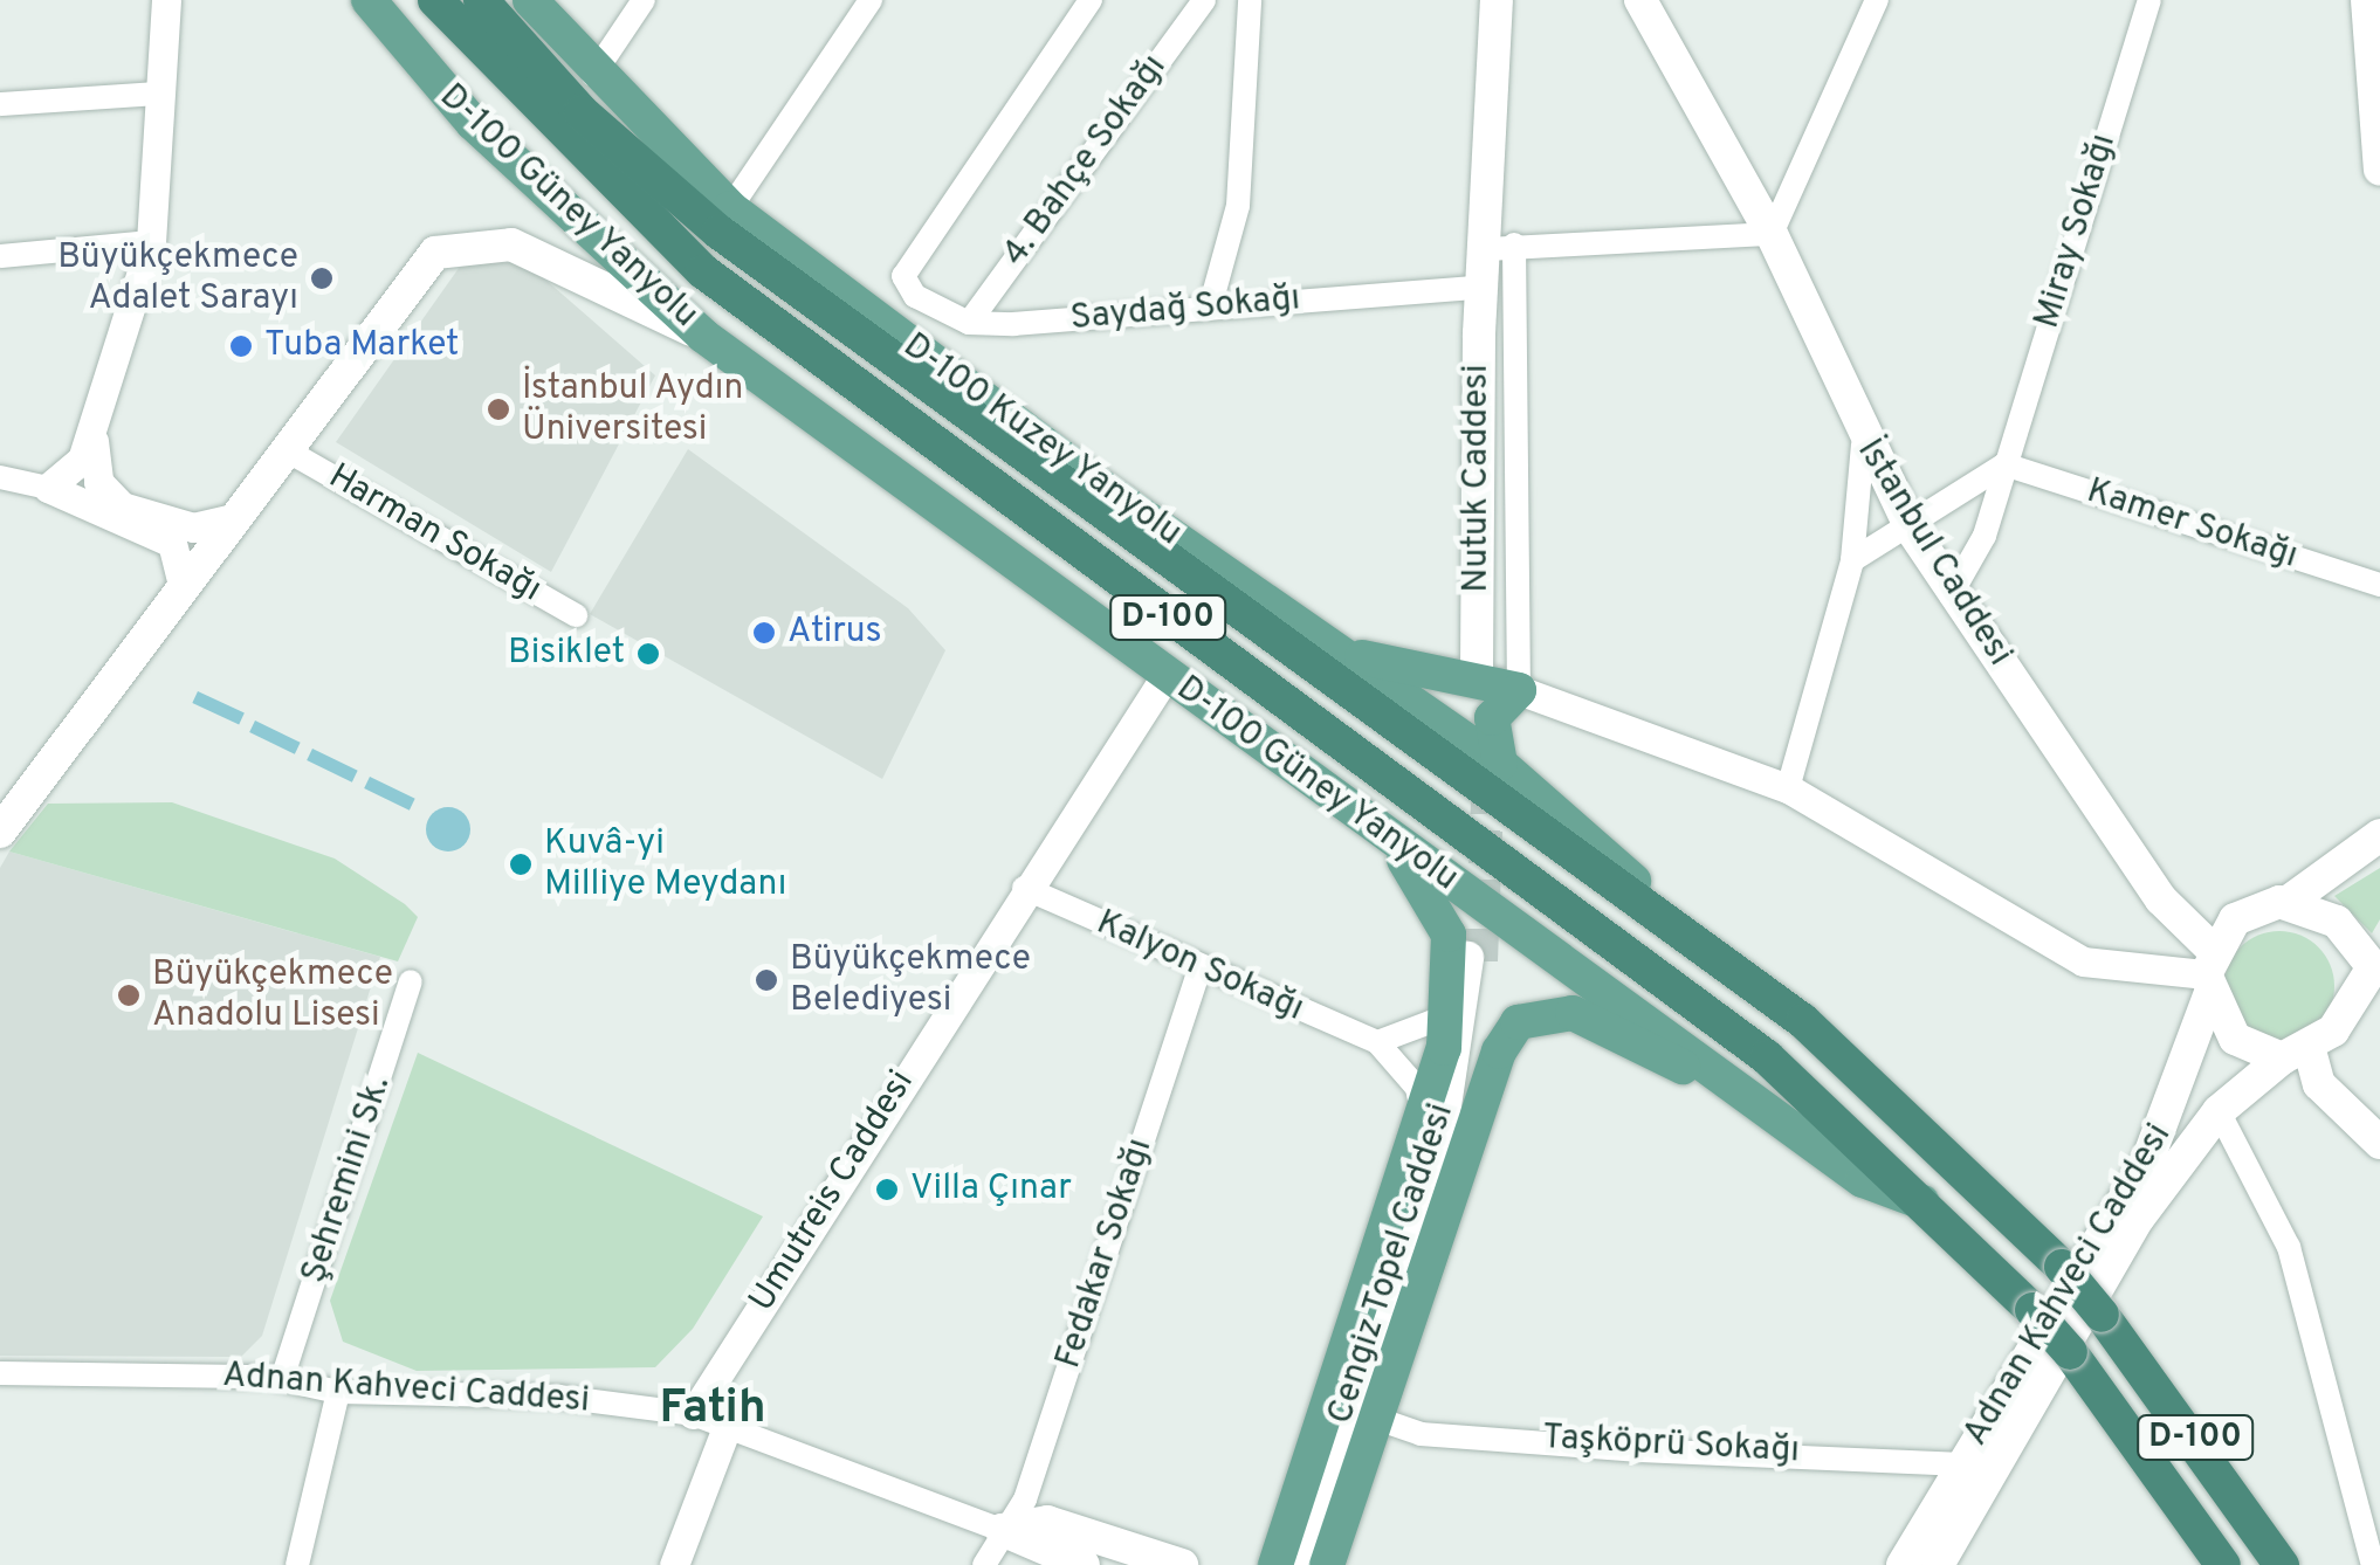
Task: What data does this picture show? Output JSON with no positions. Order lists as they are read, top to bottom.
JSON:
{
  "streets": {
    "highway": ["D-100"],
    "main road": [
      "D-100 Güney Yanyolu",
      "D-100 Kuzey Yanyolu",
      "Nutuk Caddesi",
      "İstanbul Caddesi",
      "Cengiz Topel Caddesi",
      "Adnan Kahveci Caddesi"
    ],
    "street": [
      "4. Bahçe Sokağı",
      "Miray Sokağı",
      "Saydağ Sokağı",
      "Kamer Sokağı",
      "Harman Sokağı",
      "Kalyon Sokağı",
      "Şehremini Sk.",
      "Umutreis Caddesi",
      "Fedakar Sokağı",
      "Taşköprü Sokağı"
    ]
  },
  "crossings": [
    ["4. Bahçe Sokağı", "Saydağ Sokağı"],
    ["D-100 Güney Yanyolu", "D-100"],
    ["D-100 Güney Yanyolu", "Umutreis Caddesi"],
    ["Miray Sokağı", "Kamer Sokağı"],
    ["Miray Sokağı", "İstanbul Caddesi"],
    ["Saydağ Sokağı", "Nutuk Caddesi"],
    ["D-100 Kuzey Yanyolu", "D-100"],
    ["İstanbul Caddesi", "Adnan Kahveci Caddesi"],
    ["Kalyon Sokağı", "Umutreis Caddesi"],
    ["Kalyon Sokağı", "Fedakar Sokağı"],
    ["Şehremini Sk.", "Adnan Kahveci Caddesi"],
    ["Umutreis Caddesi", "Adnan Kahveci Caddesi"],
    ["Fedakar Sokağı", "Adnan Kahveci Caddesi"],
    ["Adnan Kahveci Caddesi", "Taşköprü Sokağı"]
  ],
  "districts": ["Fatih"],
  "places": [
    "Büyükçekmece Adalet Sarayı",
    "Tuba Market",
    "İstanbul Aydın Üniversitesi",
    "Atirus",
    "Bisiklet",
    "Kuvâ-yi Milliye Meydanı",
    "Büyükçekmece Belediyesi",
    "Büyükçekmece Anadolu Lisesi",
    "Villa Çınar"
  ]
}
